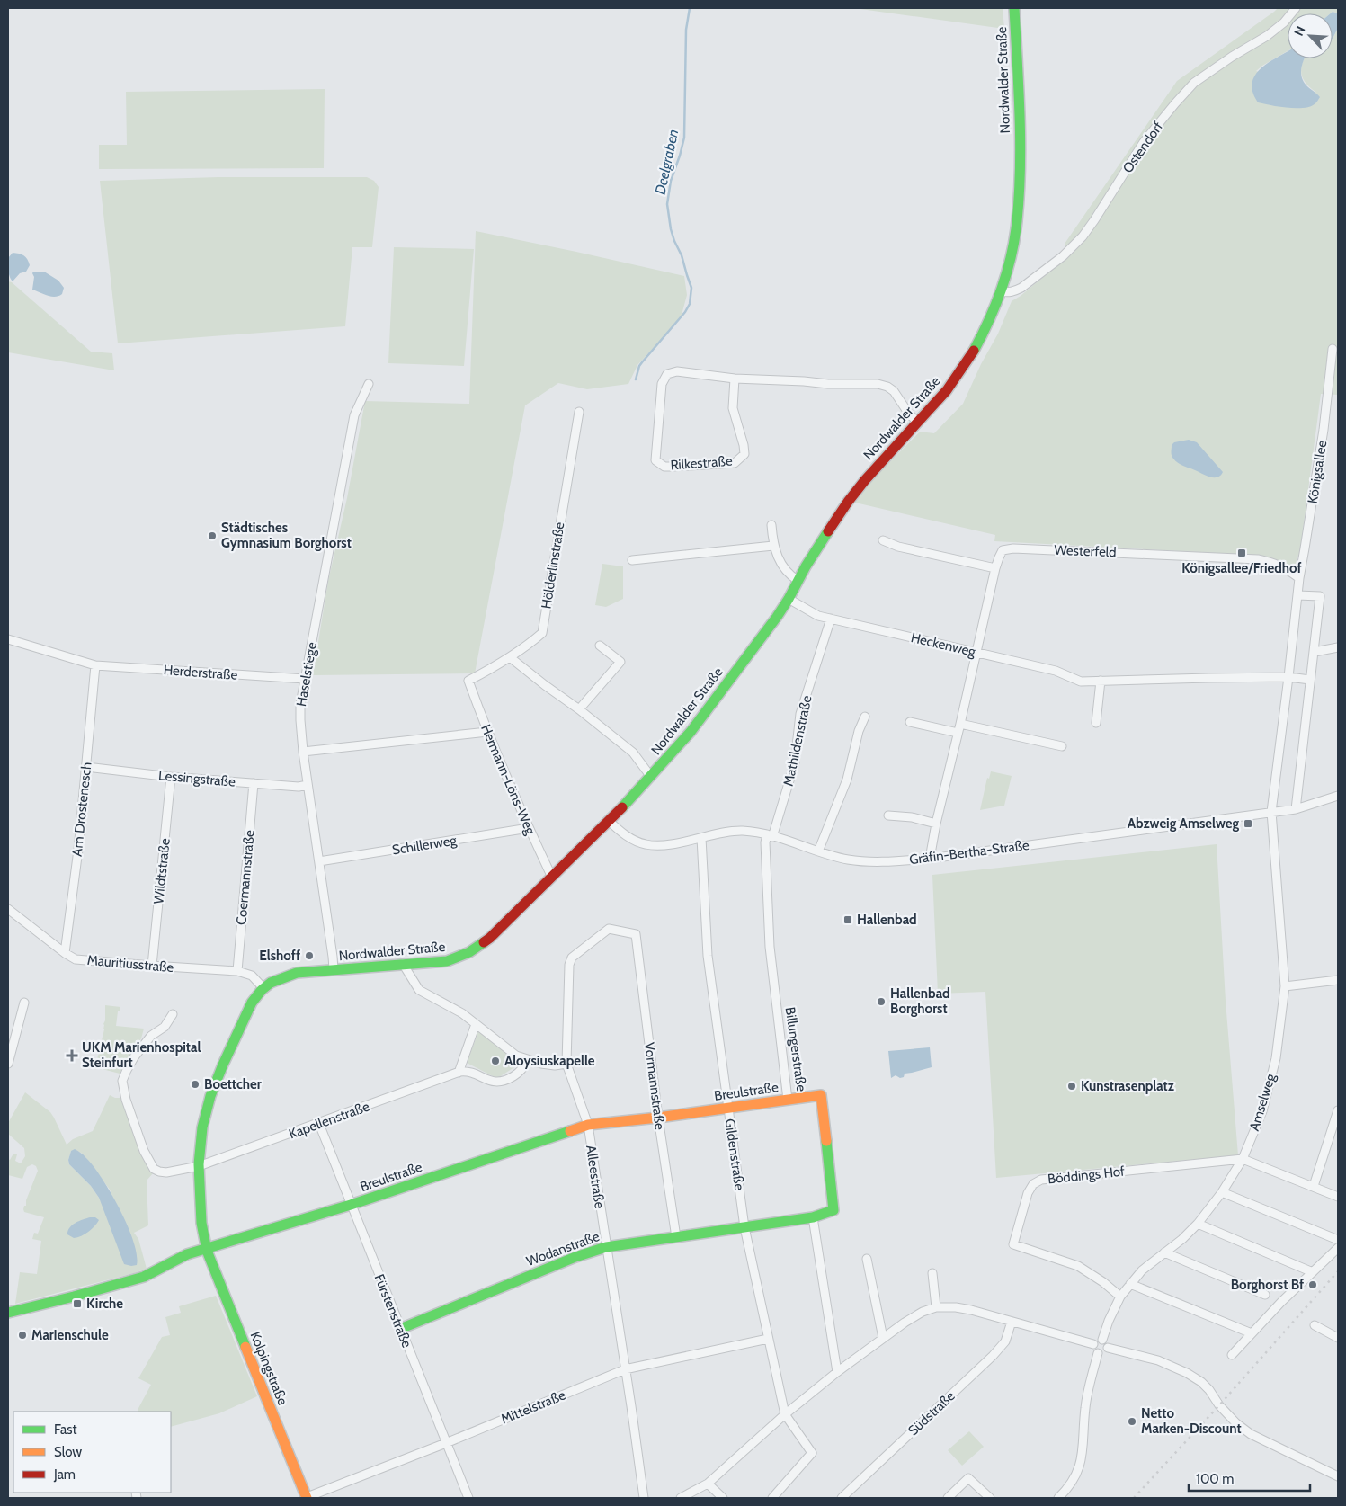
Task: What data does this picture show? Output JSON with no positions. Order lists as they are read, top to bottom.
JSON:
{
  "streets": {
    "street": [
      "Nordwalder Straße",
      "Ostendorf",
      "Rilkestraße",
      "Königsallee",
      "Westerfeld",
      "Hölderlinstraße",
      "Heckenweg",
      "Herderstraße",
      "Haselstiege",
      "Mathildenstraße",
      "Lessingstraße",
      "Hermann-Löns-Weg",
      "Am Drostenesch",
      "Schillerweg",
      "Gräfin-Bertha-Straße",
      "Wildtstraße",
      "Coermannstraße",
      "Mauritiusstraße",
      "Billungerstraße",
      "Vormannstraße",
      "Breulstraße",
      "Amselweg",
      "Kapellenstraße",
      "Gildenstraße",
      "Böddings Hof",
      "Alleestraße",
      "Wodanstraße",
      "Fürstenstraße",
      "Kolpingstraße",
      "Mittelstraße",
      "Südstraße"
    ]
  },
  "crossings": [
    ["Nordwalder Straße", "Ostendorf"],
    ["Nordwalder Straße", "Rilkestraße"],
    ["Nordwalder Straße", "Heckenweg"],
    ["Nordwalder Straße", "Haselstiege"],
    ["Nordwalder Straße", "Hermann-Löns-Weg"],
    ["Nordwalder Straße", "Gräfin-Bertha-Straße"],
    ["Nordwalder Straße", "Mauritiusstraße"],
    ["Nordwalder Straße", "Breulstraße"],
    ["Nordwalder Straße", "Kapellenstraße"],
    ["Nordwalder Straße", "Kolpingstraße"],
    ["Königsallee", "Westerfeld"],
    ["Königsallee", "Heckenweg"],
    ["Königsallee", "Gräfin-Bertha-Straße"],
    ["Königsallee", "Amselweg"],
    ["Hölderlinstraße", "Hermann-Löns-Weg"],
    ["Heckenweg", "Mathildenstraße"],
    ["Herderstraße", "Haselstiege"],
    ["Herderstraße", "Am Drostenesch"],
    ["Haselstiege", "Lessingstraße"],
    ["Haselstiege", "Schillerweg"],
    ["Mathildenstraße", "Gräfin-Bertha-Straße"],
    ["Mathildenstraße", "Billungerstraße"],
    ["Lessingstraße", "Am Drostenesch"],
    ["Lessingstraße", "Wildtstraße"],
    ["Lessingstraße", "Coermannstraße"],
    ["Hermann-Löns-Weg", "Schillerweg"],
    ["Am Drostenesch", "Mauritiusstraße"],
    ["Gräfin-Bertha-Straße", "Billungerstraße"],
    ["Gräfin-Bertha-Straße", "Amselweg"],
    ["Gräfin-Bertha-Straße", "Gildenstraße"],
    ["Wildtstraße", "Mauritiusstraße"],
    ["Coermannstraße", "Mauritiusstraße"],
    ["Billungerstraße", "Breulstraße"],
    ["Billungerstraße", "Gildenstraße"],
    ["Billungerstraße", "Wodanstraße"],
    ["Vormannstraße", "Breulstraße"],
    ["Vormannstraße", "Alleestraße"],
    ["Vormannstraße", "Wodanstraße"],
    ["Breulstraße", "Gildenstraße"],
    ["Breulstraße", "Alleestraße"],
    ["Breulstraße", "Fürstenstraße"],
    ["Breulstraße", "Kolpingstraße"],
    ["Amselweg", "Böddings Hof"],
    ["Kapellenstraße", "Fürstenstraße"],
    ["Gildenstraße", "Wodanstraße"],
    ["Gildenstraße", "Mittelstraße"],
    ["Alleestraße", "Wodanstraße"],
    ["Alleestraße", "Mittelstraße"],
    ["Wodanstraße", "Fürstenstraße"],
    ["Fürstenstraße", "Mittelstraße"],
    ["Kolpingstraße", "Mittelstraße"]
  ],
  "water": ["Deelgraben"],
  "places": {
    "other": [
      "Städtisches Gymnasium Borghorst",
      "Elshoff",
      "Hallenbad Borghorst",
      "Aloysiuskapelle",
      "Boettcher",
      "Kunstrasenplatz",
      "Borghorst Bf",
      "Marienschule",
      "Netto Marken-Discount"
    ],
    "transit": [
      "Königsallee/Friedhof",
      "Abzweig Amselweg",
      "Hallenbad",
      "Kirche"
    ],
    "health": ["UKM Marienhospital Steinfurt"]
  },
  "legend": ["Fast", "Slow", "Jam"],
  "scale_bar": "100 m",
  "north": "top left"
}
